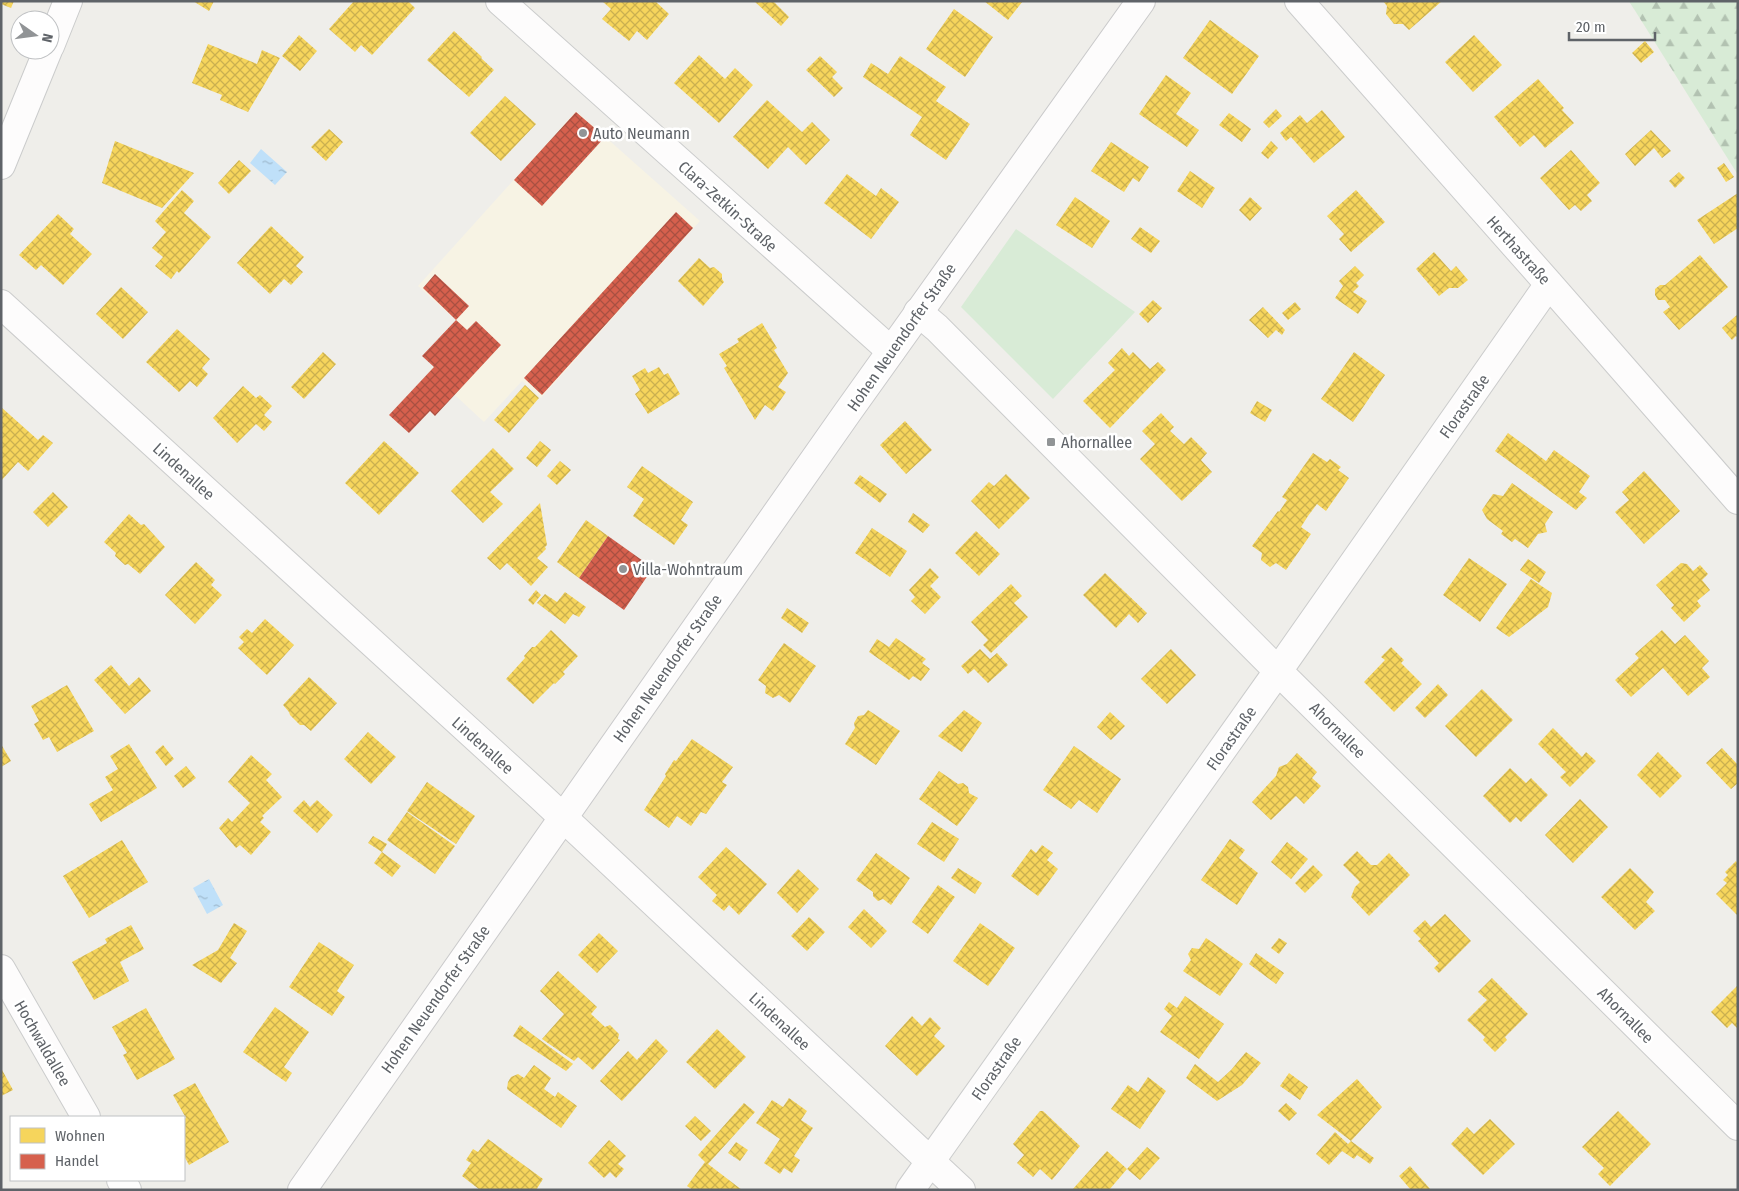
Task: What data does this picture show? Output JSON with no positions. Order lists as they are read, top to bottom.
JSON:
{
  "streets": {
    "street": [
      "Clara-Zetkin-Straße",
      "Herthastraße",
      "Hohen Neuendorfer Straße",
      "Florastraße",
      "Lindenallee",
      "Ahornallee",
      "Hochwaldallee"
    ]
  },
  "crossings": [
    ["Clara-Zetkin-Straße", "Hohen Neuendorfer Straße"],
    ["Herthastraße", "Florastraße"],
    ["Hohen Neuendorfer Straße", "Lindenallee"],
    ["Hohen Neuendorfer Straße", "Ahornallee"],
    ["Florastraße", "Lindenallee"],
    ["Florastraße", "Ahornallee"]
  ],
  "places": {
    "other": ["Auto Neumann", "Villa-Wohntraum"],
    "transit": ["Ahornallee"]
  },
  "legend": ["Wohnen", "Handel"],
  "scale_bar": "20 m",
  "north": "right"
}
